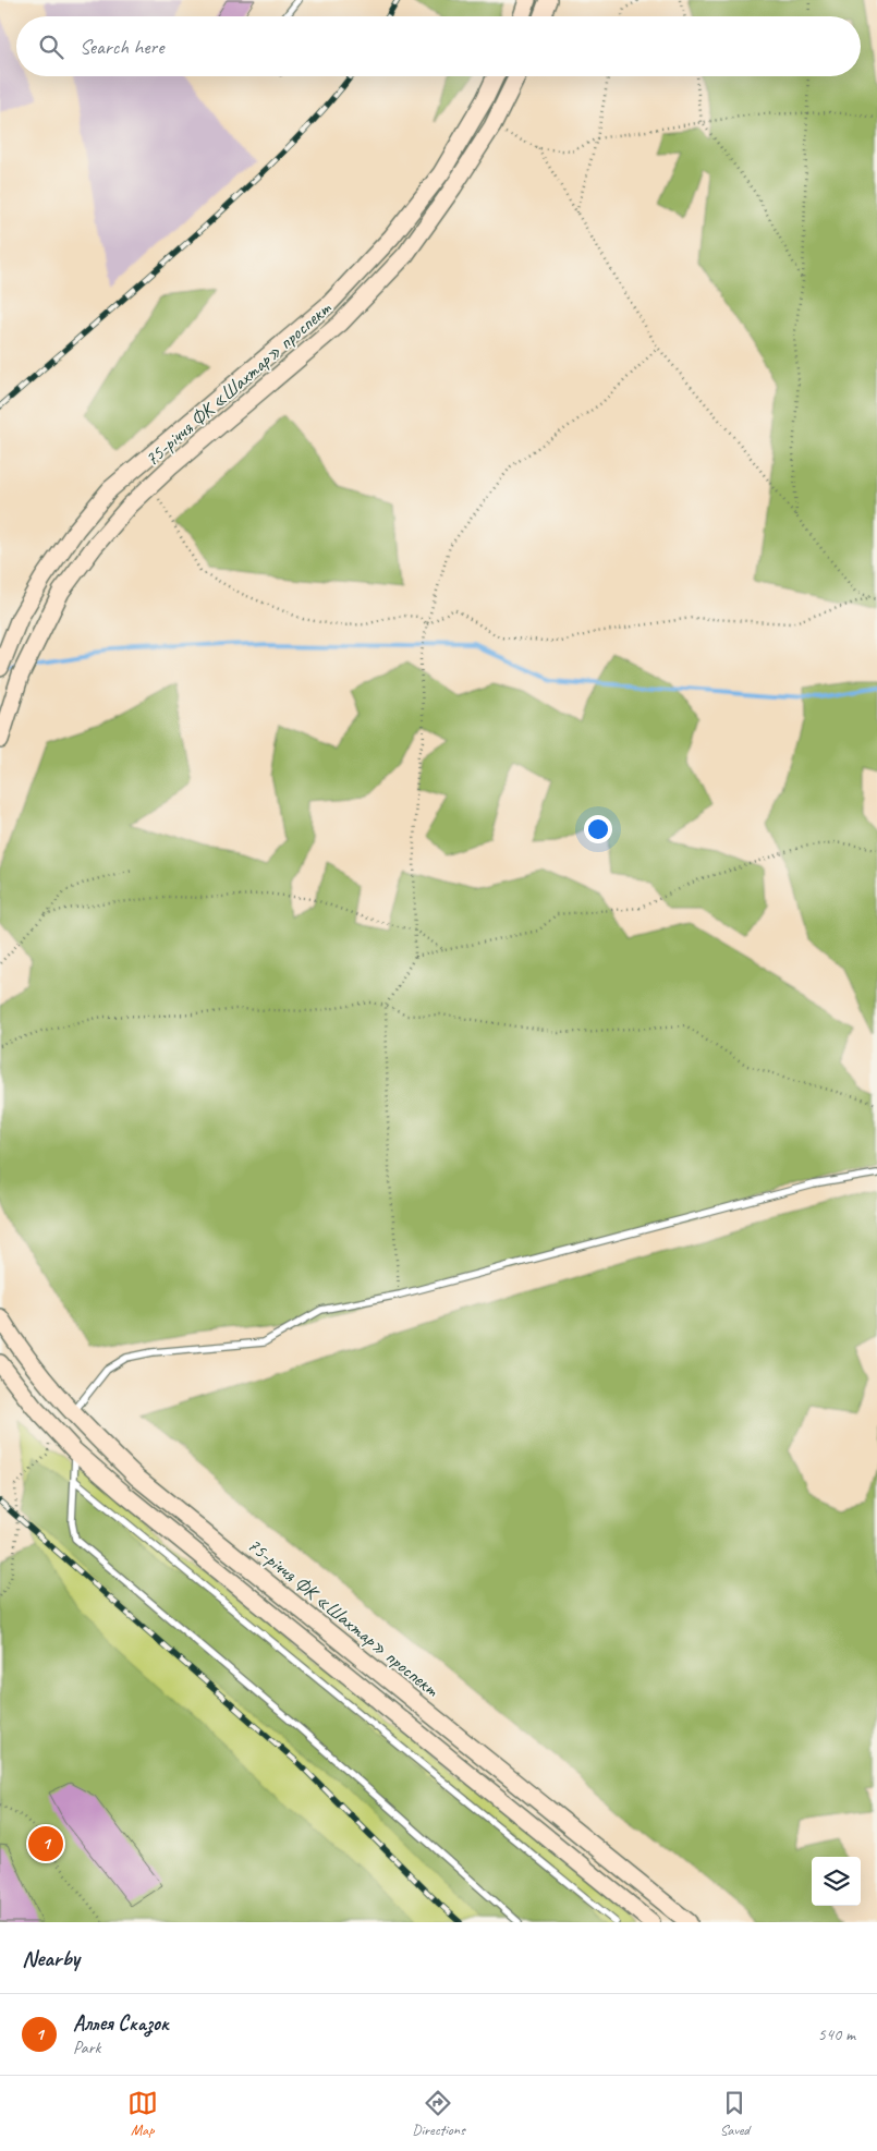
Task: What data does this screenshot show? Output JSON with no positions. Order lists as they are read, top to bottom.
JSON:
{
  "streets": {
    "main road": ["75-річчя ФК «Шахтар» проспект"]
  },
  "page": {
    "search": "Search here",
    "pins": "1",
    "heading": "Nearby",
    "list": [
      {
        "mark": "1",
        "name": "Аллея Сказок",
        "note": "Park",
        "value": "540 m"
      }
    ],
    "nav": ["Map", "Directions", "Saved"]
  }
}
